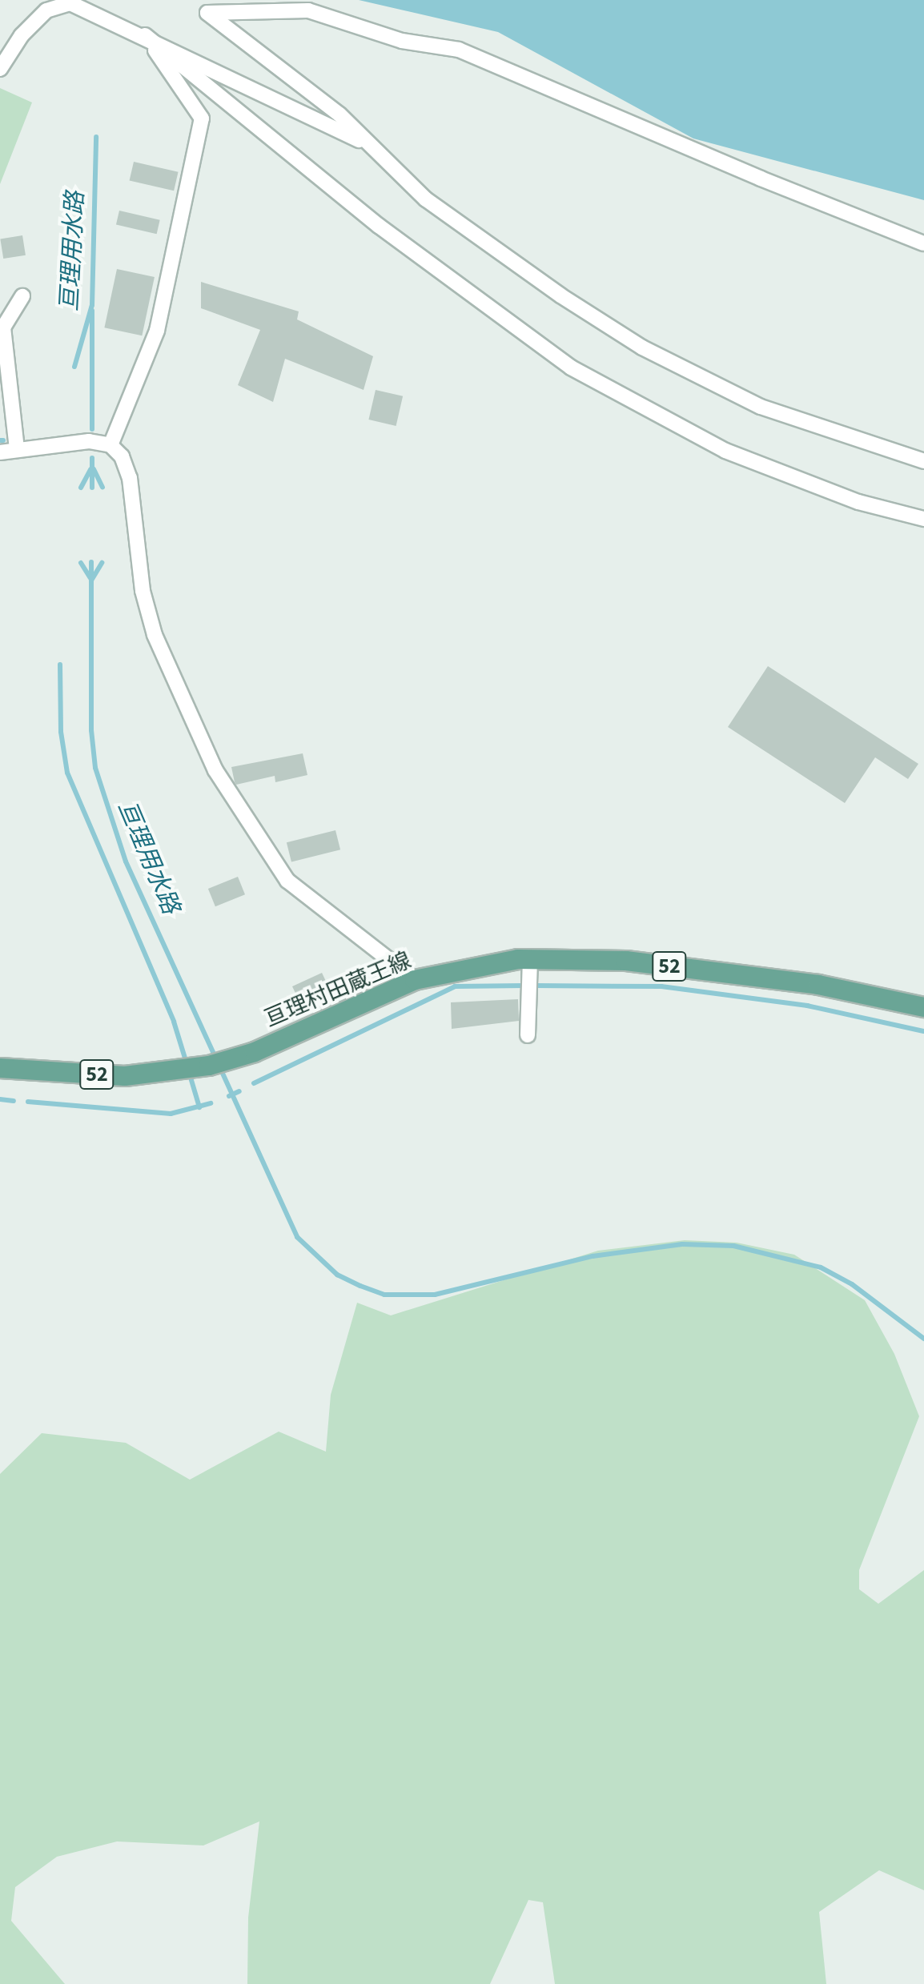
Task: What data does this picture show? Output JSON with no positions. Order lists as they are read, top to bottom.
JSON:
{
  "streets": {
    "main road": ["52", "亘理村田蔵王線"]
  },
  "water": ["亘理用水路"]
}
